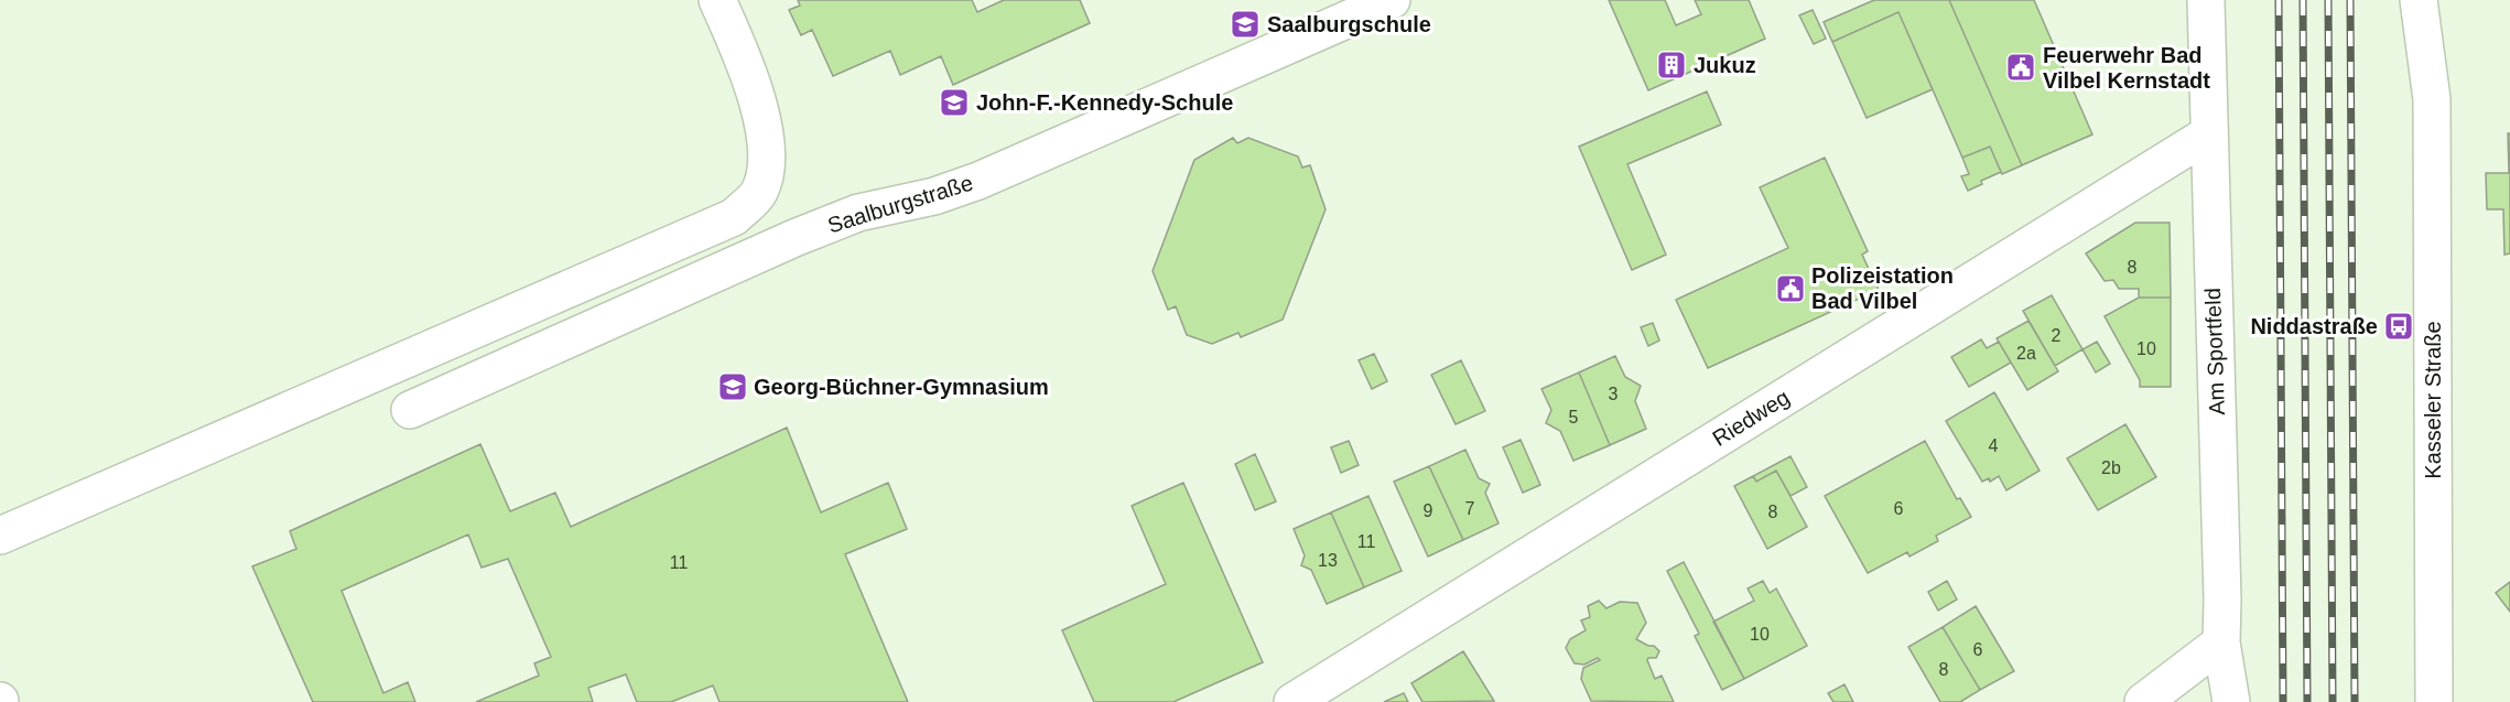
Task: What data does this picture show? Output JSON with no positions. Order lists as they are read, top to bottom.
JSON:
{
  "streets": {
    "street": [
      "Saalburgstraße",
      "Am Sportfeld",
      "Kasseler Straße",
      "Riedweg"
    ]
  },
  "crossings": [
    ["Am Sportfeld", "Riedweg"]
  ],
  "places": {
    "school or university": ["Saalburgschule", "John-F.-Kennedy-Schule", "Georg-Büchner-Gymnasium"],
    "building": ["Jukuz"],
    "public building": ["Feuerwehr Bad Vilbel Kernstadt", "Polizeistation Bad Vilbel"],
    "bus stop": ["Niddastraße"]
  },
  "house_numbers": [
    "8",
    "2",
    "10",
    "2a",
    "3",
    "5",
    "4",
    "2b",
    "7",
    "6",
    "9",
    "8",
    "11",
    "13",
    "11",
    "10",
    "6",
    "8"
  ]
}
